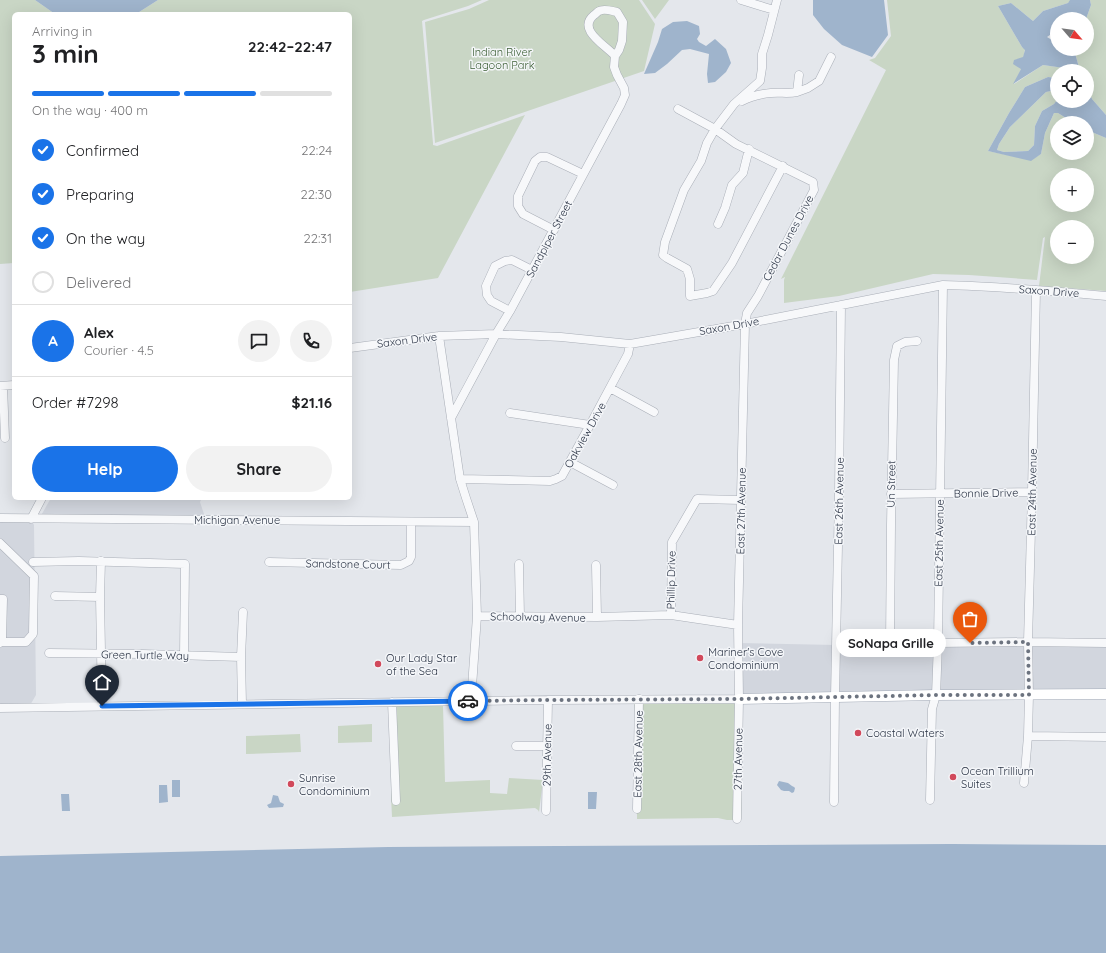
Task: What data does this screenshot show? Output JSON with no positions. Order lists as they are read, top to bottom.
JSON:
{
  "streets": {
    "street": [
      "Cedar Dunes Drive",
      "Sandpiper Street",
      "Saxon Drive",
      "Oakview Drive",
      "Un Street",
      "East 24th Avenue",
      "Bonnie Drive",
      "East 26th Avenue",
      "East 27th Avenue",
      "Michigan Avenue",
      "East 25th Avenue",
      "Sandstone Court",
      "Phillip Drive",
      "Schoolway Avenue",
      "Green Turtle Way",
      "East 28th Avenue",
      "29th Avenue",
      "27th Avenue"
    ]
  },
  "crossings": [
    ["Cedar Dunes Drive", "Saxon Drive"],
    ["Cedar Dunes Drive", "East 27th Avenue"],
    ["Sandpiper Street", "Saxon Drive"],
    ["Sandpiper Street", "Schoolway Avenue"],
    ["Saxon Drive", "Oakview Drive"],
    ["Saxon Drive", "East 24th Avenue"],
    ["Saxon Drive", "East 26th Avenue"],
    ["Saxon Drive", "East 27th Avenue"],
    ["Saxon Drive", "East 25th Avenue"],
    ["Saxon Drive", "Schoolway Avenue"],
    ["Oakview Drive", "Schoolway Avenue"],
    ["Un Street", "Bonnie Drive"],
    ["East 24th Avenue", "Bonnie Drive"],
    ["Bonnie Drive", "East 25th Avenue"],
    ["East 27th Avenue", "Phillip Drive"],
    ["East 27th Avenue", "Schoolway Avenue"],
    ["East 27th Avenue", "27th Avenue"],
    ["Michigan Avenue", "Sandstone Court"],
    ["Michigan Avenue", "Schoolway Avenue"],
    ["Phillip Drive", "Schoolway Avenue"]
  ],
  "parks": ["Indian River Lagoon Park"],
  "places": [
    "SoNapa Grille",
    "Mariner's Cove Condominium",
    "Our Lady Star of the Sea",
    "Coastal Waters",
    "Ocean Trillium Suites",
    "Sunrise Condominium"
  ],
  "north": "bottom right",
  "page": {
    "map_buttons": ["+", "−"],
    "heading": ["3 min", "Arriving in", "22:42–22:47"],
    "panel": [
      "Alex",
      "Courier · 4.5",
      "Order #7298",
      "$21.16"
    ],
    "bar": "On the way · 400 m",
    "list": [
      ["Confirmed", "22:24"],
      ["Preparing", "22:30"],
      ["On the way", "22:31"],
      "Delivered"
    ],
    "round": "A",
    "buttons": ["Help", "Share"],
    "bubble": "SoNapa Grille"
  }
}
